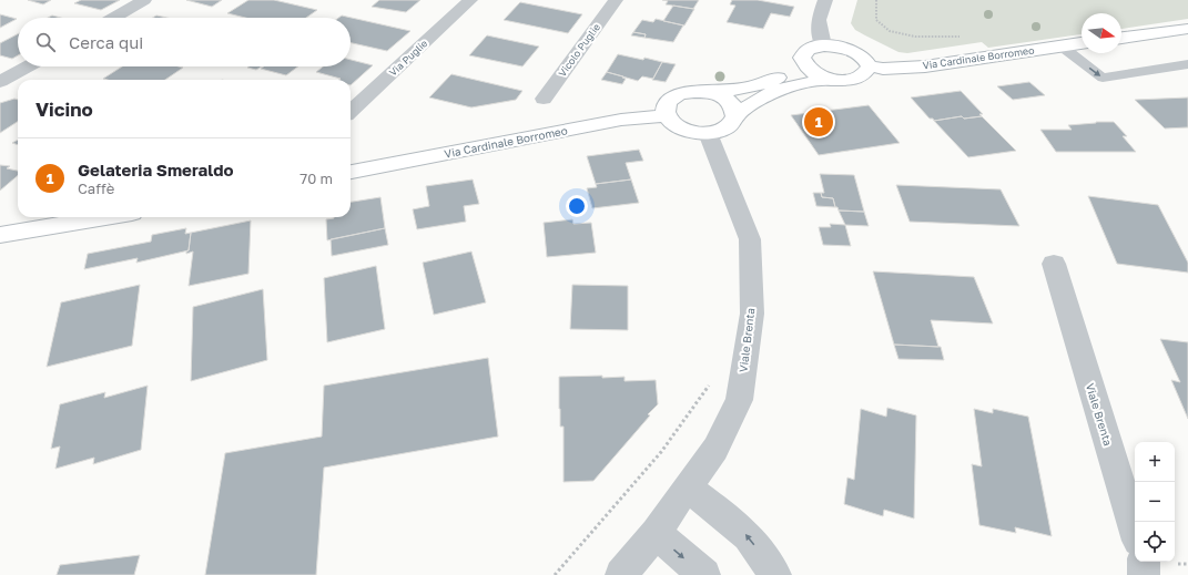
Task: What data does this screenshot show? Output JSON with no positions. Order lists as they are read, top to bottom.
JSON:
{
  "streets": {
    "street": [
      "Vicolo Puglie",
      "Via Puglie",
      "Via Cardinale Borromeo",
      "Viale Brenta"
    ]
  },
  "crossings": [
    ["Via Cardinale Borromeo", "Viale Brenta"]
  ],
  "north": "right",
  "page": {
    "search": "Cerca qui",
    "heading": "Vicino",
    "pins": "1",
    "list": [
      {
        "mark": "1",
        "name": "Gelateria Smeraldo",
        "note": "Caffè",
        "value": "70 m"
      }
    ],
    "map_buttons": ["+", "−"]
  }
}
